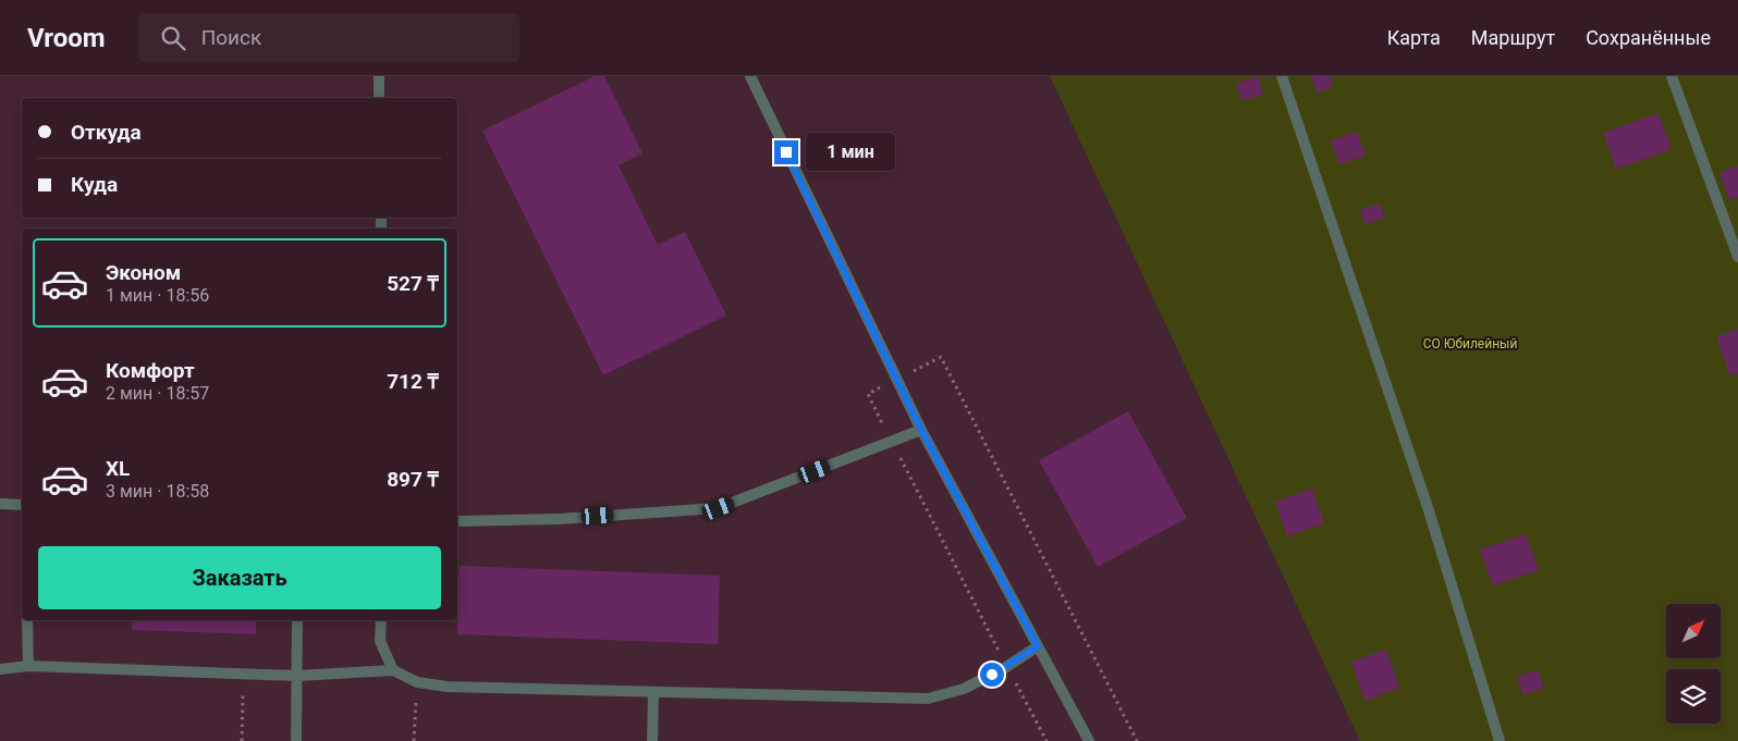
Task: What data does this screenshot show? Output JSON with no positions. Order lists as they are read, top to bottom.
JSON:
{
  "parks": ["СО Юбилейный"],
  "north": "top right",
  "page": {
    "header": "Vroom",
    "search": "Поиск",
    "nav": ["Карта", "Маршрут", "Сохранённые"],
    "banner": ["Откуда", "Куда"],
    "bubble": "1 мин",
    "list": [
      {
        "name": "Эконом",
        "note": "1 мин · 18:56",
        "value": "527 ₸"
      },
      {
        "name": "Комфорт",
        "note": "2 мин · 18:57",
        "value": "712 ₸"
      },
      {
        "name": "XL",
        "note": "3 мин · 18:58",
        "value": "897 ₸"
      }
    ],
    "buttons": "Заказать"
  }
}
